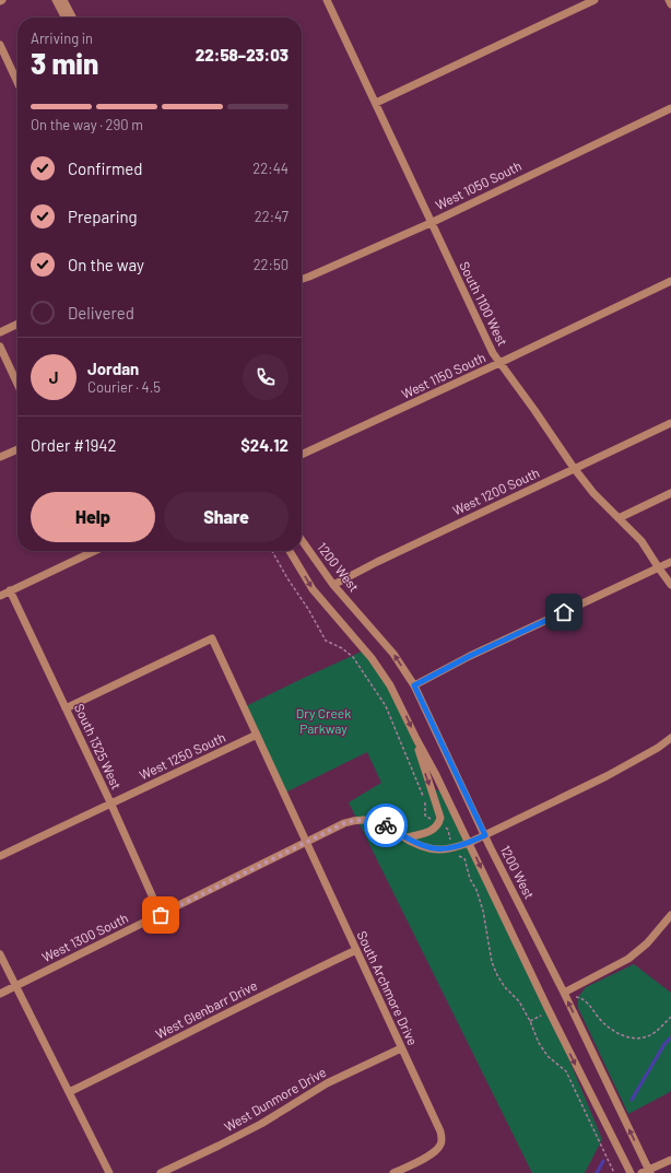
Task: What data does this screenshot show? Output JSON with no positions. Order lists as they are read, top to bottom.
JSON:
{
  "streets": {
    "street": [
      "West 1050 South",
      "South 1100 West",
      "West 1150 South",
      "West 1200 South",
      "1200 West",
      "South 1325 West",
      "West 1250 South",
      "West 1300 South",
      "South Archmore Drive",
      "West Glenbarr Drive",
      "West Dunmore Drive"
    ]
  },
  "crossings": [
    ["West 1050 South", "South 1100 West"],
    ["South 1100 West", "West 1150 South"],
    ["South 1100 West", "West 1200 South"],
    ["West 1200 South", "1200 West"],
    ["1200 West", "West 1300 South"],
    ["South 1325 West", "West 1250 South"],
    ["South 1325 West", "West 1300 South"],
    ["South 1325 West", "South Archmore Drive"],
    ["West 1250 South", "South Archmore Drive"],
    ["West 1300 South", "South Archmore Drive"],
    ["South Archmore Drive", "West Glenbarr Drive"],
    ["South Archmore Drive", "West Dunmore Drive"]
  ],
  "parks": ["Dry Creek Parkway"],
  "page": {
    "heading": ["3 min", "Arriving in", "22:58–23:03"],
    "panel": [
      "Jordan",
      "Courier · 4.5",
      "Order #1942",
      "$24.12"
    ],
    "bar": "On the way · 290 m",
    "list": [
      ["Confirmed", "22:44"],
      ["Preparing", "22:47"],
      ["On the way", "22:50"],
      "Delivered"
    ],
    "round": "J",
    "buttons": ["Help", "Share"]
  }
}
